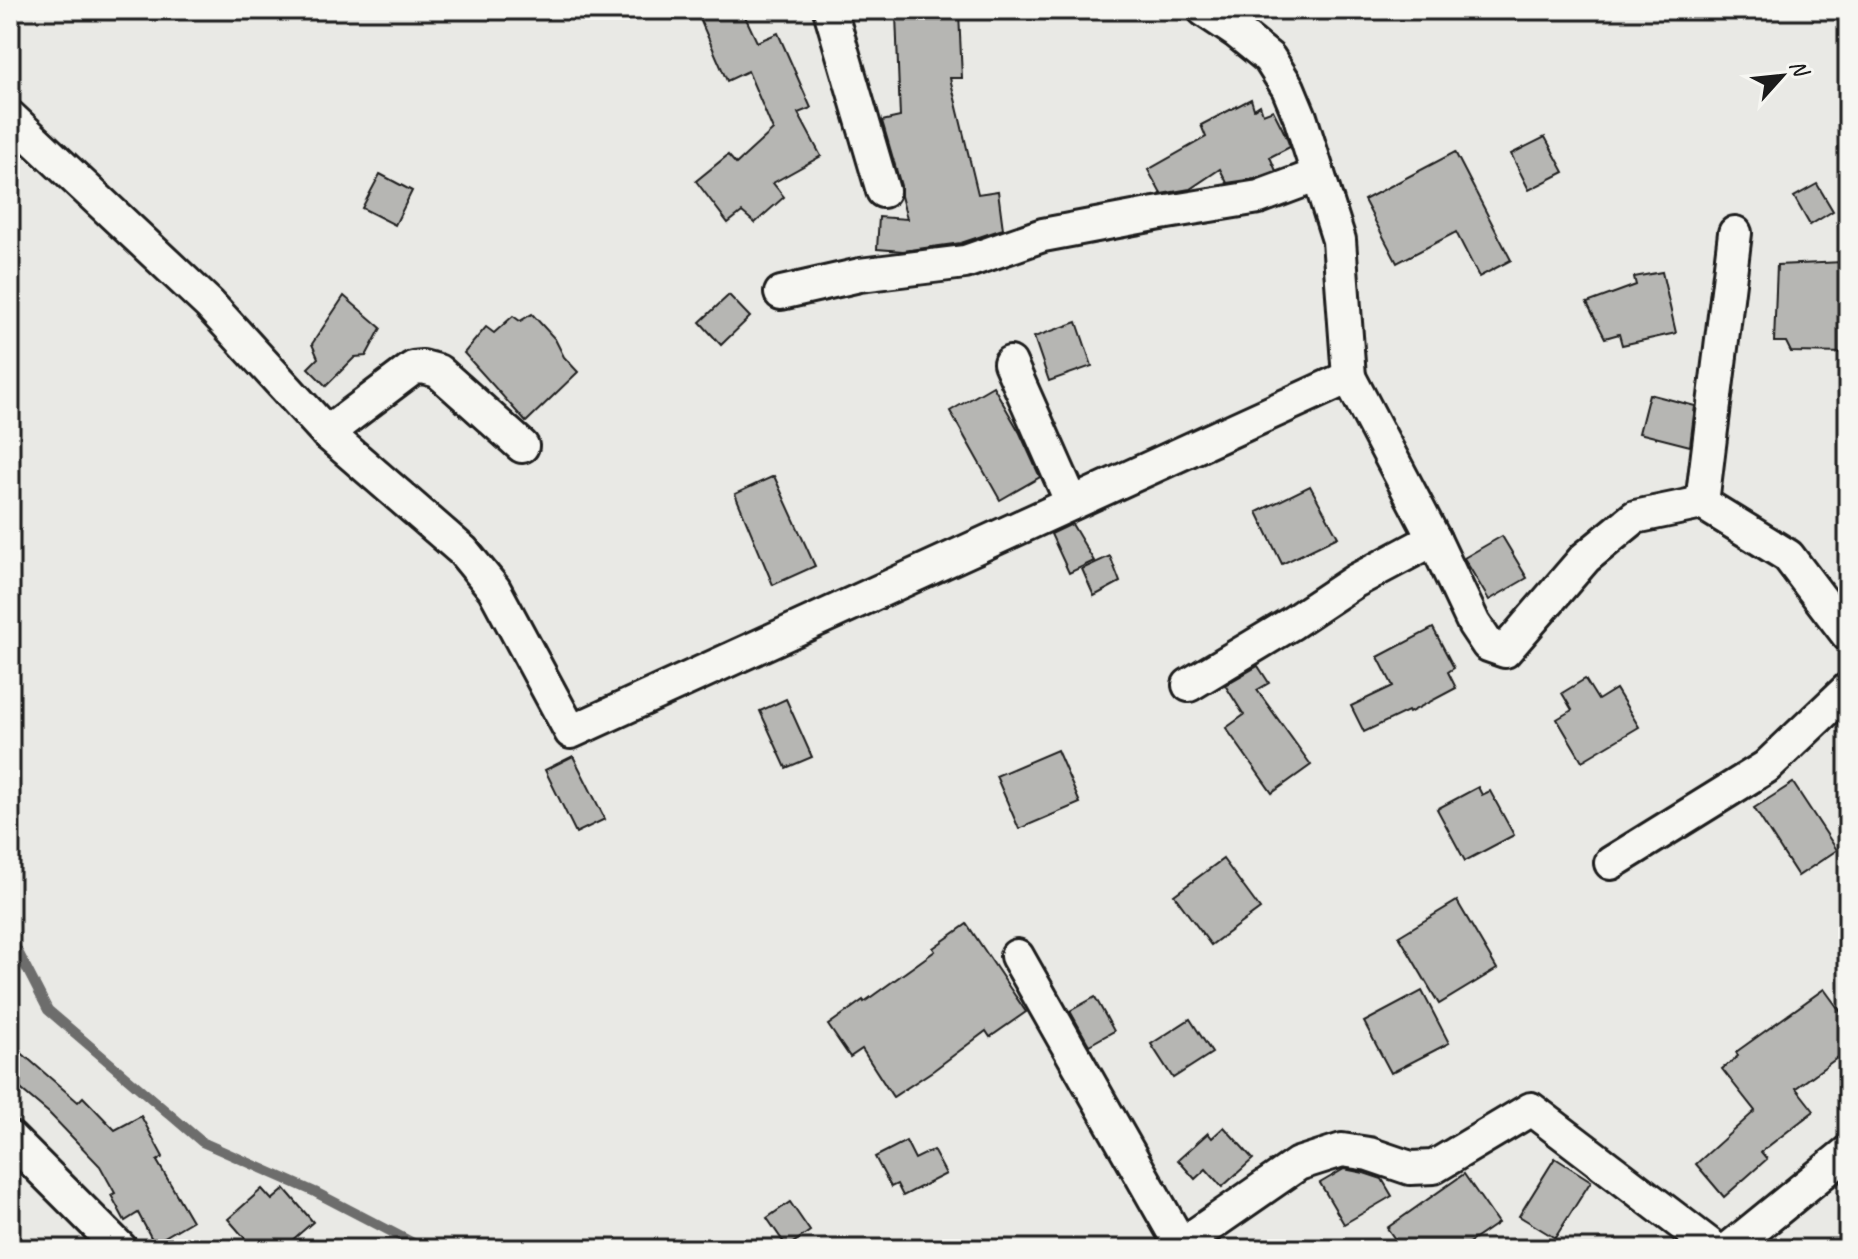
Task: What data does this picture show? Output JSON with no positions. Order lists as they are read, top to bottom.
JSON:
{
  "north": "top right"
}
